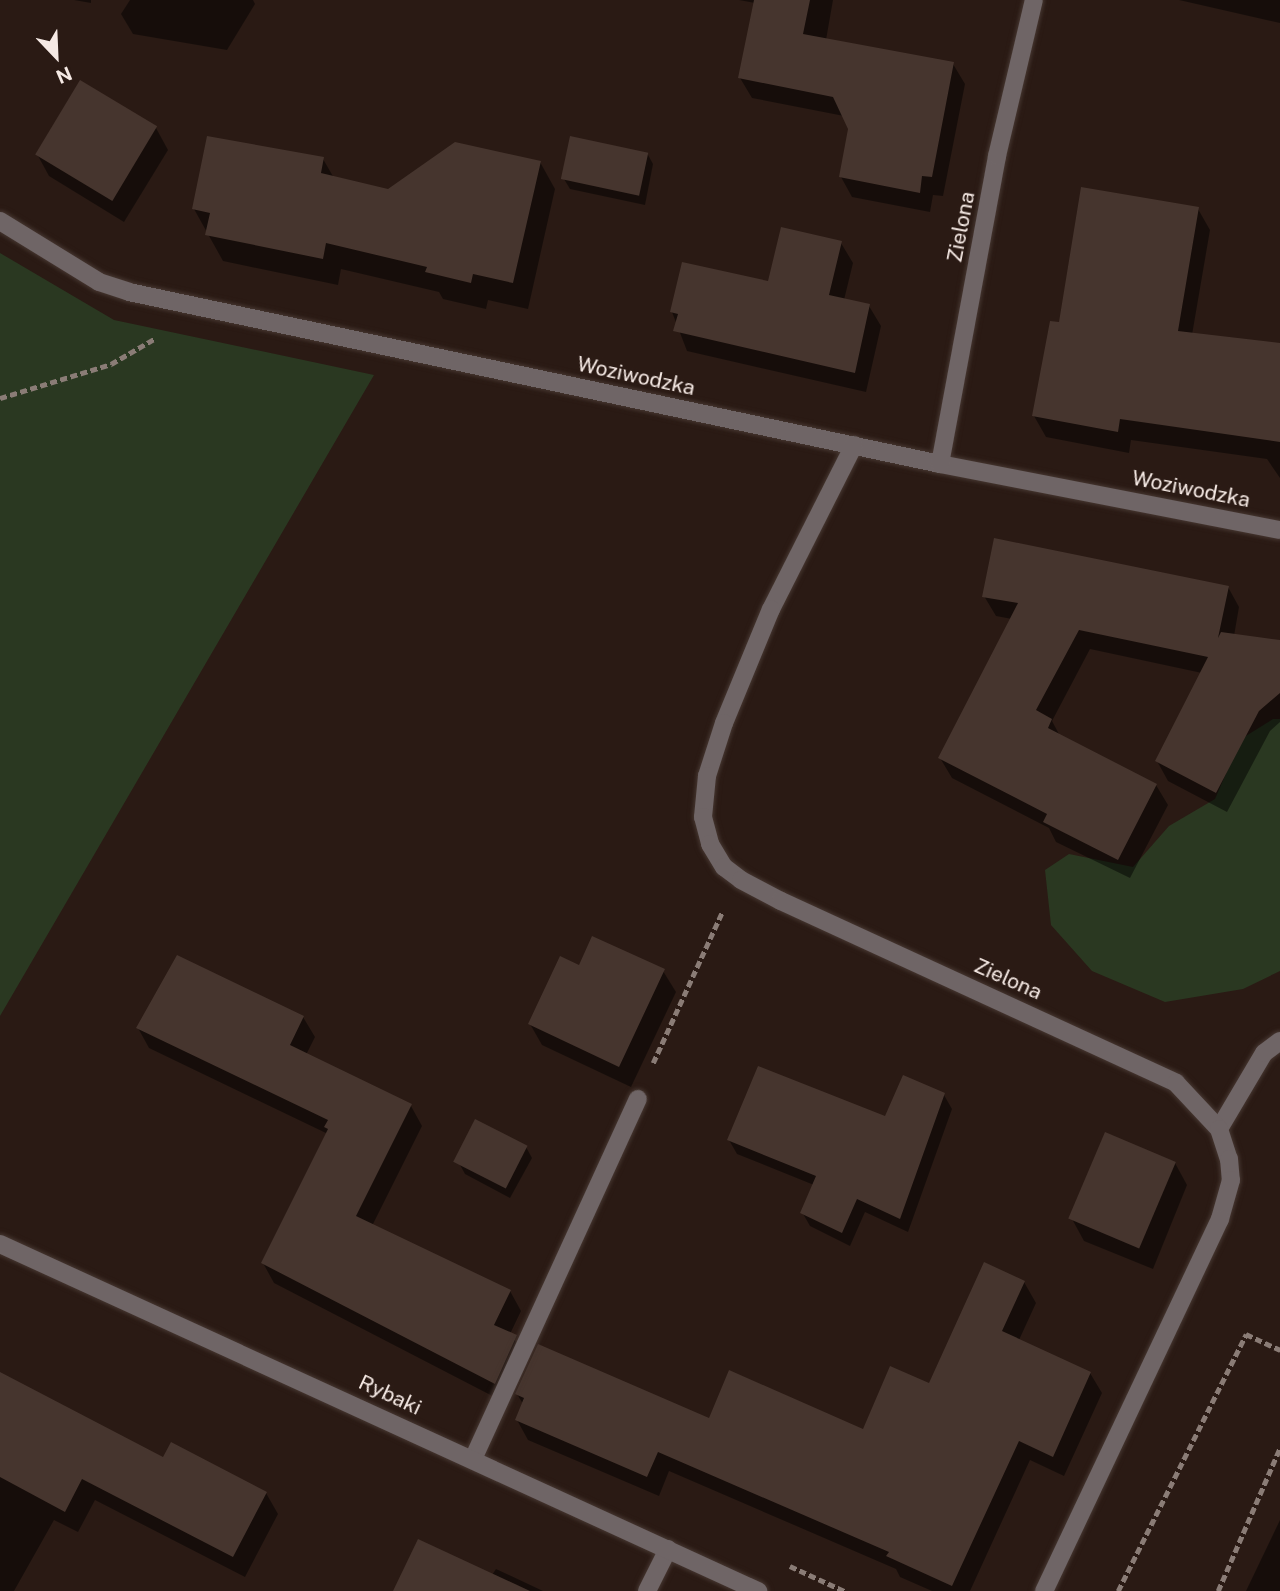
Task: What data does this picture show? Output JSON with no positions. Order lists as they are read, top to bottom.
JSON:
{
  "streets": {
    "street": ["Zielona", "Woziwodzka", "Rybaki"]
  },
  "crossings": [
    ["Zielona", "Woziwodzka"]
  ],
  "north": "bottom right"
}
